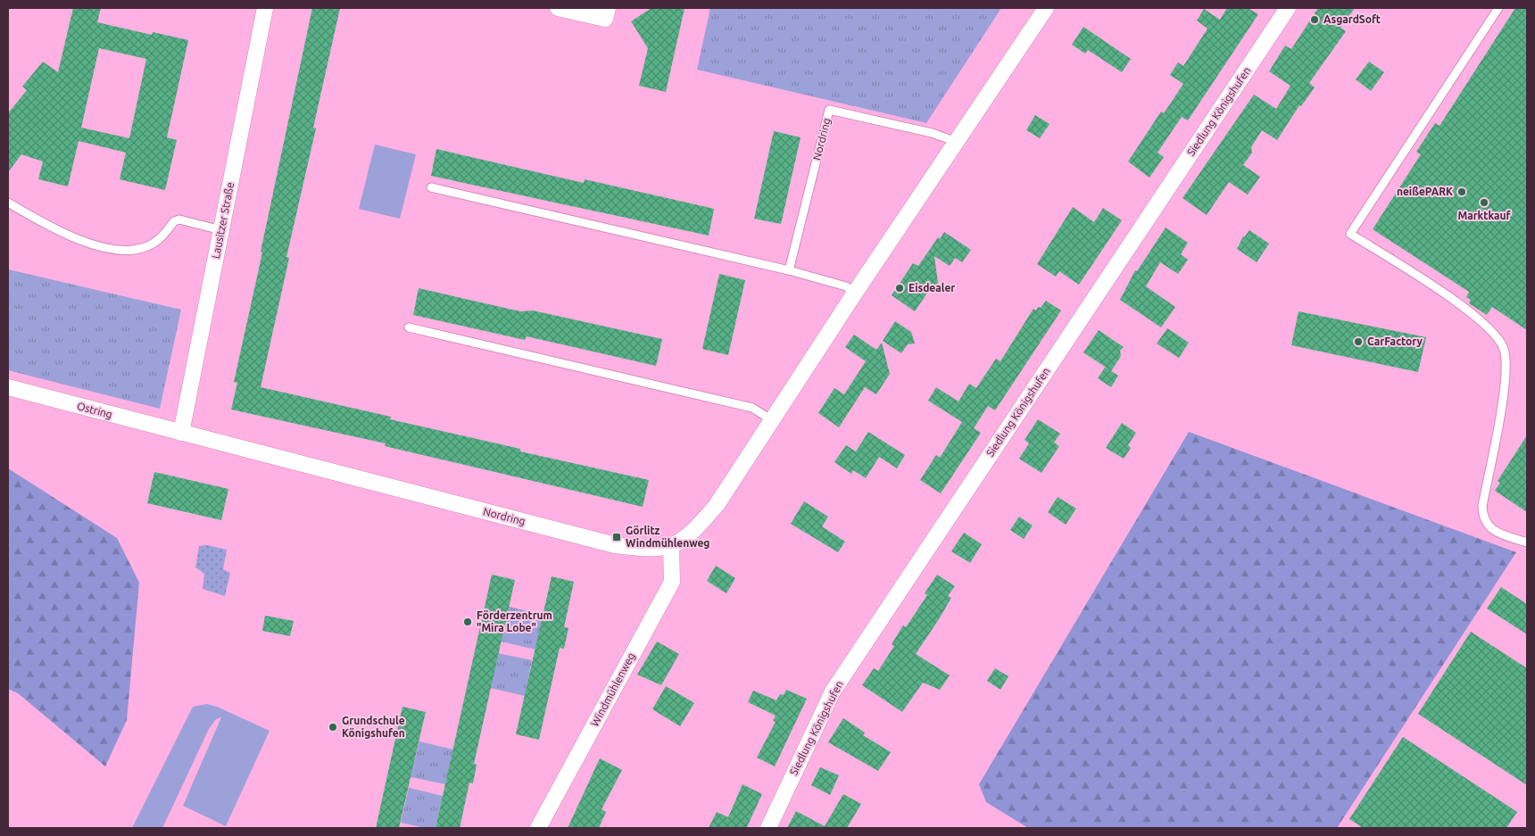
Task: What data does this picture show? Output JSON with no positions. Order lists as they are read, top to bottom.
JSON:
{
  "streets": {
    "street": [
      "Siedlung Königshufen",
      "Nordring",
      "Lausitzer Straße",
      "Ostring",
      "Windmühlenweg"
    ]
  },
  "crossings": [
    ["Nordring", "Lausitzer Straße"],
    ["Nordring", "Ostring"],
    ["Nordring", "Windmühlenweg"],
    ["Lausitzer Straße", "Ostring"]
  ],
  "places": {
    "other": [
      "AsgardSoft",
      "neißePARK",
      "Marktkauf",
      "Eisdealer",
      "CarFactory",
      "Förderzentrum \"Mira Lobe\"",
      "Grundschule Königshufen"
    ],
    "transit": ["Görlitz Windmühlenweg"]
  }
}
